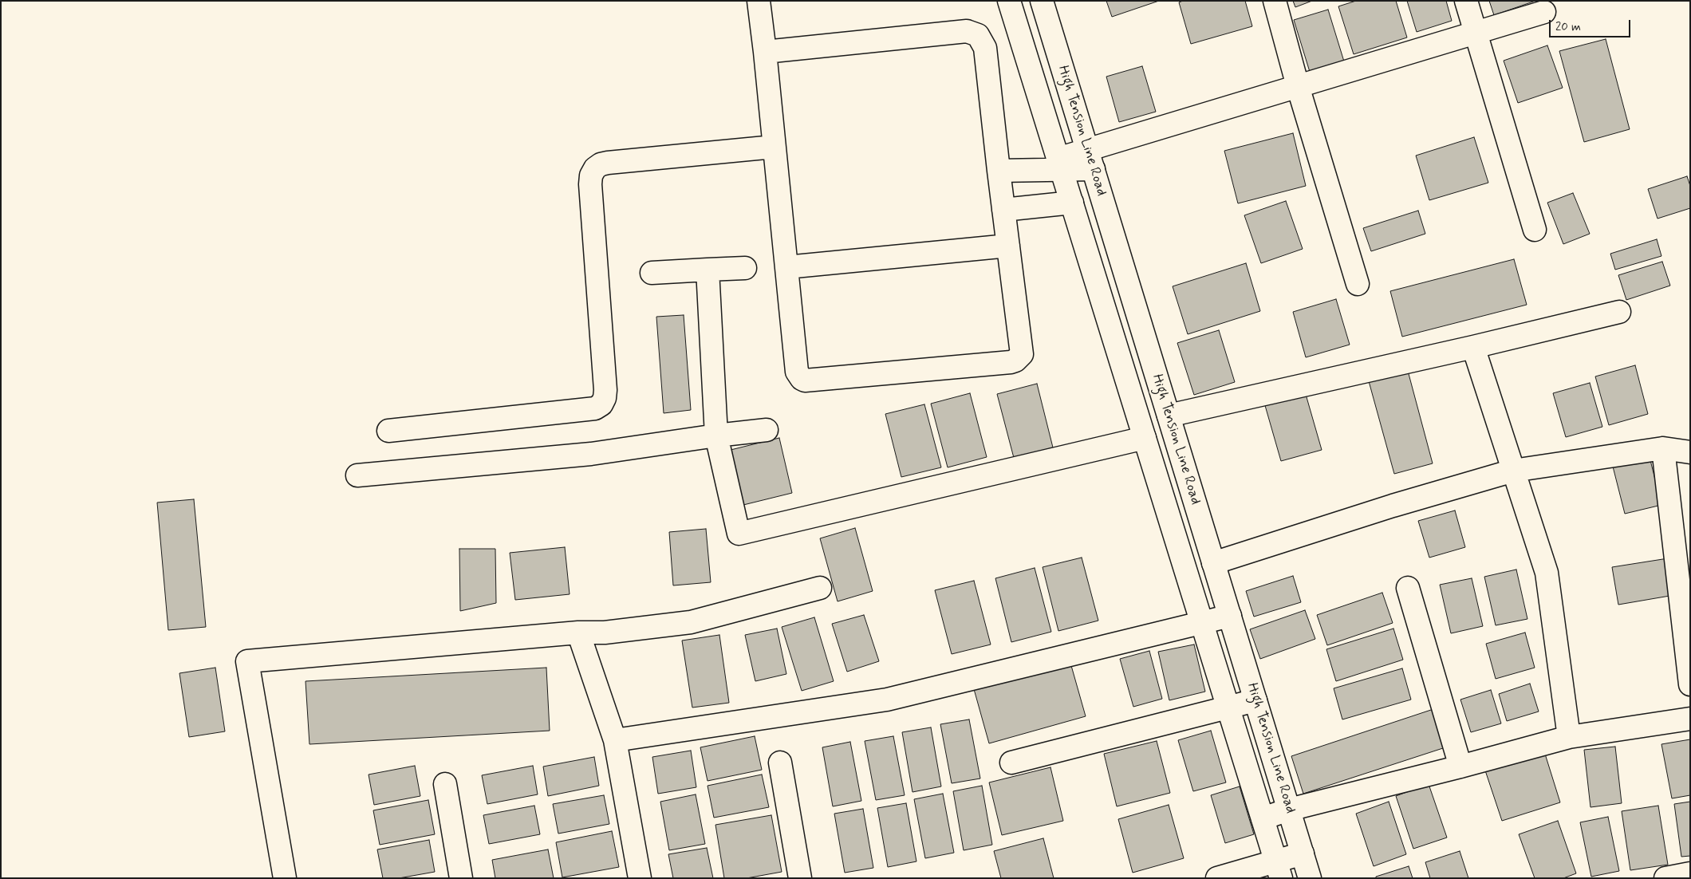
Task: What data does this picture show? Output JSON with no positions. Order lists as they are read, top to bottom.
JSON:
{
  "streets": {
    "street": ["High Tension Line Road"]
  },
  "scale_bar": "20 m"
}
